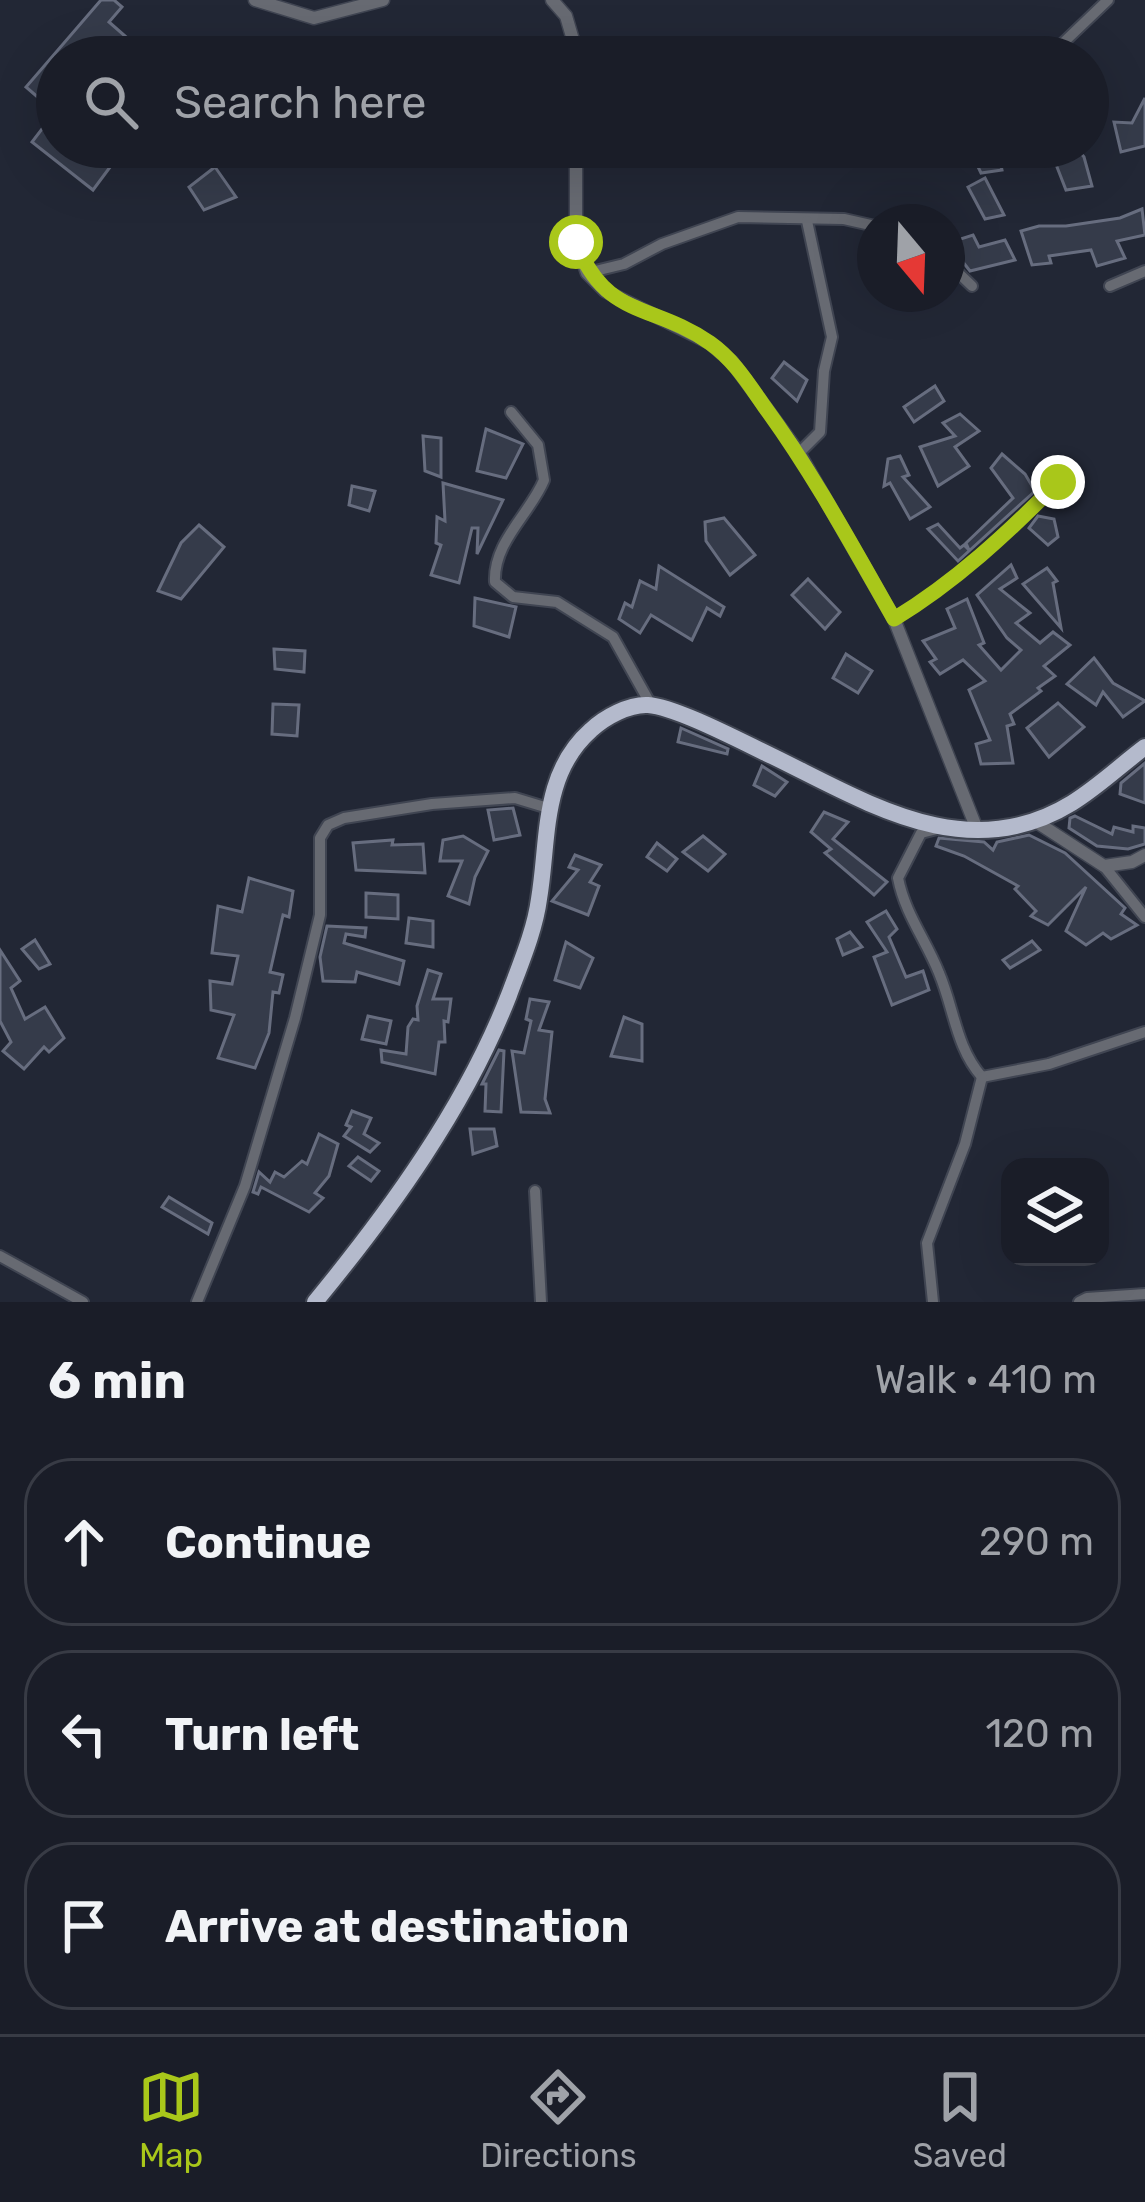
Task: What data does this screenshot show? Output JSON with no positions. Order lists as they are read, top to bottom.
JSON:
{
  "north": "bottom",
  "page": {
    "search": "Search here",
    "heading": ["6 min", "Walk · 410 m"],
    "list": [
      ["Continue", "290 m"],
      ["Turn left", "120 m"],
      "Arrive at destination"
    ],
    "nav": ["Map", "Directions", "Saved"]
  }
}
